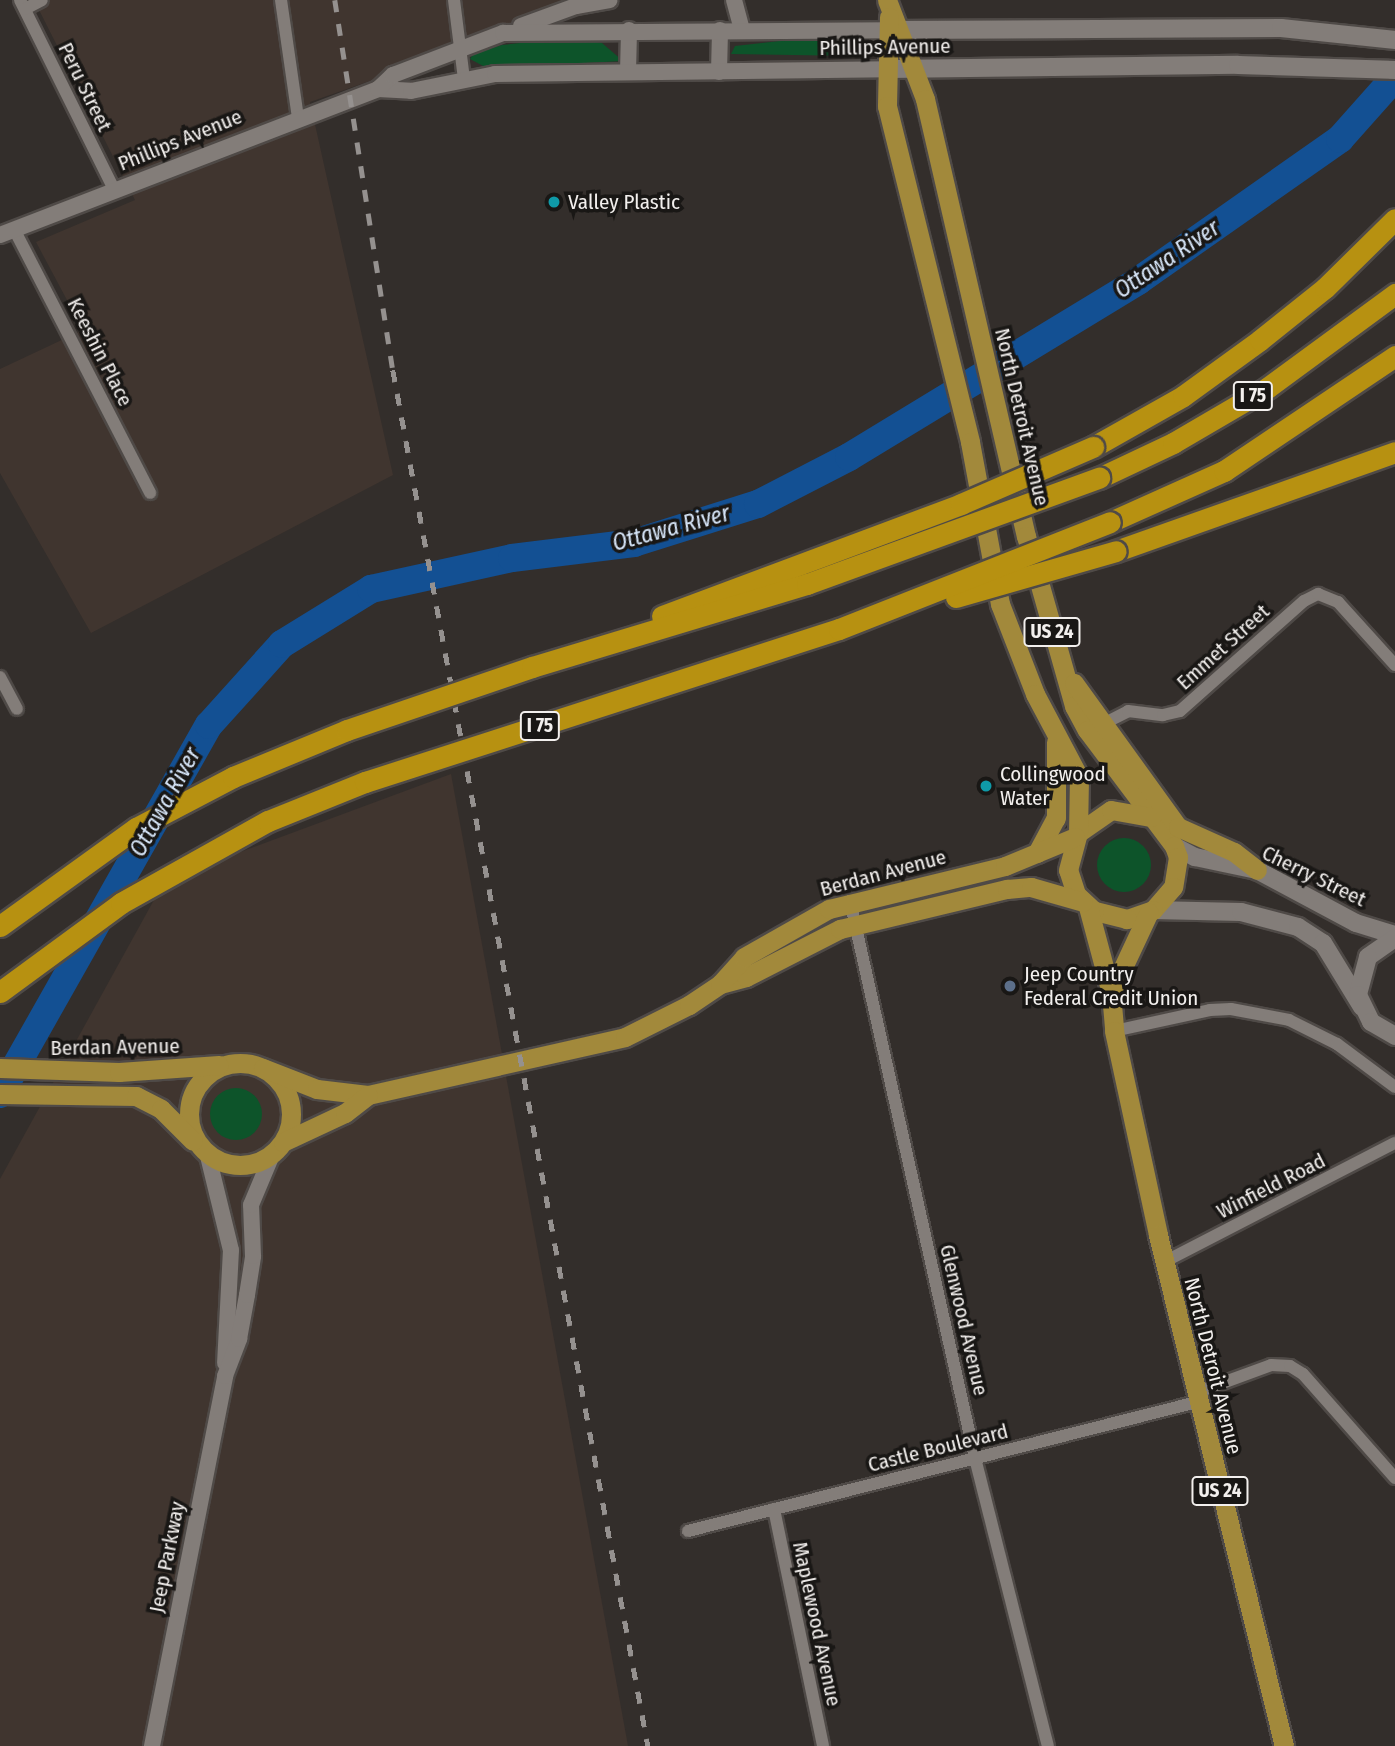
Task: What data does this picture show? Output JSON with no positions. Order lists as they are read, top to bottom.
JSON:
{
  "streets": {
    "highway": ["I 75"],
    "main road": [
      "Phillips Avenue",
      "North Detroit Avenue",
      "US 24",
      "Berdan Avenue",
      "Cherry Street"
    ],
    "street": [
      "Peru Street",
      "Keeshin Place",
      "Emmet Street",
      "Winfield Road",
      "Glenwood Avenue",
      "Castle Boulevard",
      "Jeep Parkway",
      "Maplewood Avenue"
    ]
  },
  "crossings": [
    ["Phillips Avenue", "Peru Street"],
    ["Phillips Avenue", "Keeshin Place"],
    ["Phillips Avenue", "North Detroit Avenue"],
    ["North Detroit Avenue", "US 24"],
    ["North Detroit Avenue", "Berdan Avenue"],
    ["North Detroit Avenue", "Cherry Street"],
    ["North Detroit Avenue", "Winfield Road"],
    ["North Detroit Avenue", "Castle Boulevard"],
    ["US 24", "Berdan Avenue"],
    ["US 24", "Cherry Street"],
    ["Berdan Avenue", "Cherry Street"],
    ["Berdan Avenue", "Glenwood Avenue"],
    ["Berdan Avenue", "Jeep Parkway"],
    ["Glenwood Avenue", "Castle Boulevard"],
    ["Castle Boulevard", "Maplewood Avenue"]
  ],
  "water": ["Ottawa River"],
  "places": ["Valley Plastic", "Collingwood Water", "Jeep Country Federal Credit Union"]
}
